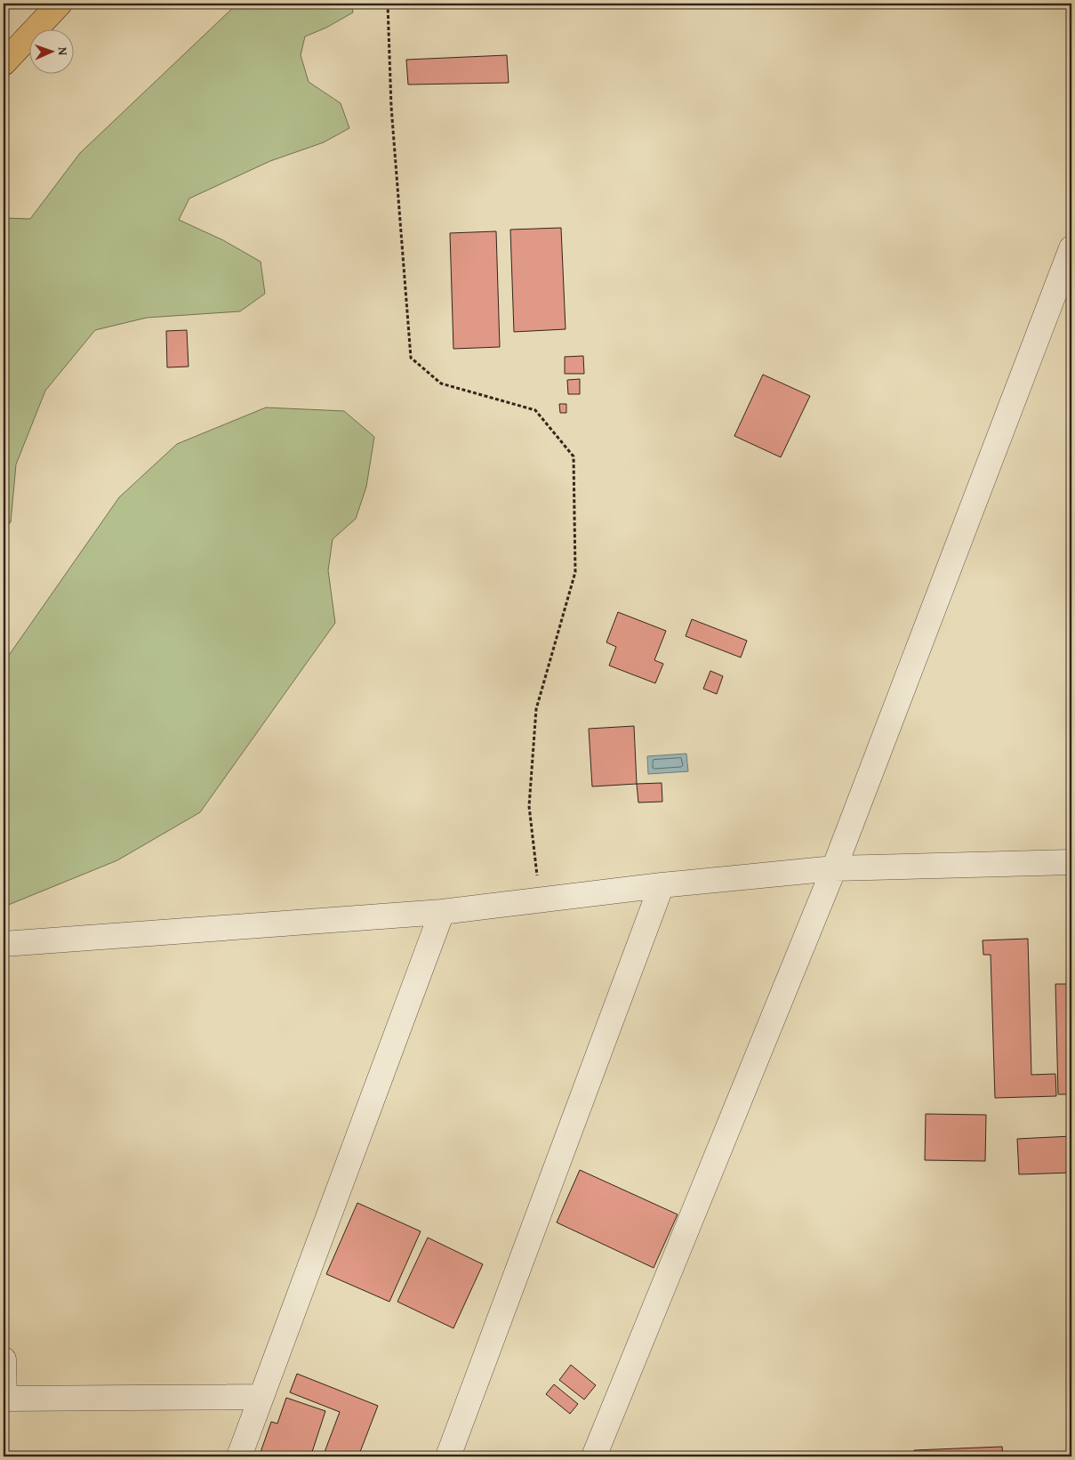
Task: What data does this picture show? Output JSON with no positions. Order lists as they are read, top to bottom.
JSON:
{
  "north": "right"
}
